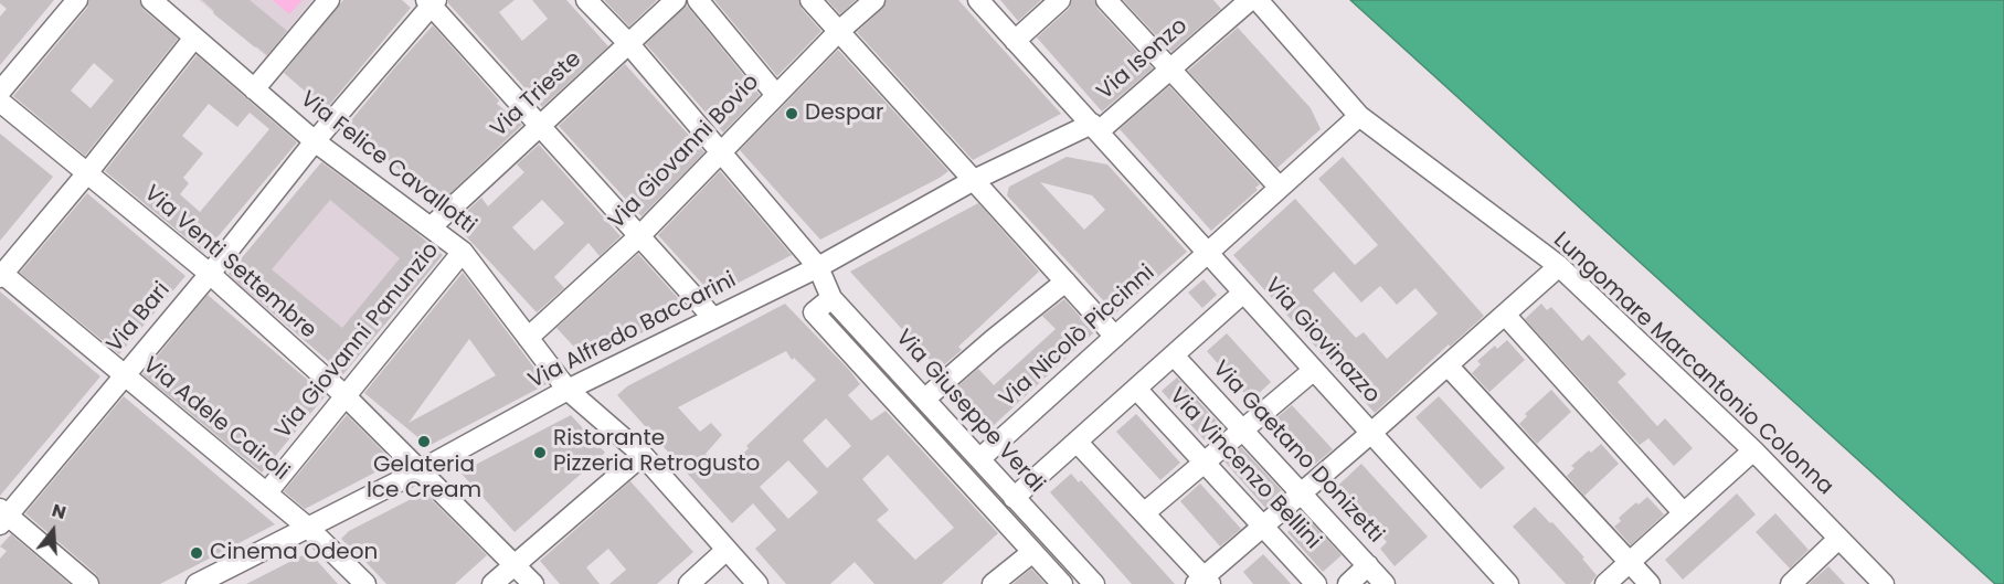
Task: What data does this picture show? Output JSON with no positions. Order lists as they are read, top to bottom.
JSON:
{
  "streets": {
    "street": [
      "Via Isonzo",
      "Via Trieste",
      "Via Giovanni Bovio",
      "Via Felice Cavallotti",
      "Via Venti Settembre",
      "Via Bari",
      "Via Alfredo Baccarini",
      "Via Nicolò Piccinni",
      "Via Giovanni Panunzio",
      "Via Giovinazzo",
      "Lungomare Marcantonio Colonna",
      "Via Giuseppe Verdi",
      "Via Adele Cairoli",
      "Via Gaetano Donizetti",
      "Via Vincenzo Bellini"
    ]
  },
  "crossings": [
    ["Via Isonzo", "Via Alfredo Baccarini"],
    ["Via Isonzo", "Via Giovinazzo"],
    ["Via Trieste", "Via Felice Cavallotti"],
    ["Via Trieste", "Via Giuseppe Verdi"],
    ["Via Giovanni Bovio", "Via Felice Cavallotti"],
    ["Via Giovanni Bovio", "Via Giuseppe Verdi"],
    ["Via Felice Cavallotti", "Via Bari"],
    ["Via Felice Cavallotti", "Via Alfredo Baccarini"],
    ["Via Felice Cavallotti", "Via Giovanni Panunzio"],
    ["Via Venti Settembre", "Via Bari"],
    ["Via Venti Settembre", "Via Alfredo Baccarini"],
    ["Via Venti Settembre", "Via Giovanni Panunzio"],
    ["Via Bari", "Via Adele Cairoli"],
    ["Via Alfredo Baccarini", "Via Giovinazzo"],
    ["Via Alfredo Baccarini", "Via Giuseppe Verdi"],
    ["Via Alfredo Baccarini", "Via Adele Cairoli"],
    ["Via Nicolò Piccinni", "Via Giovinazzo"],
    ["Via Nicolò Piccinni", "Lungomare Marcantonio Colonna"],
    ["Via Nicolò Piccinni", "Via Giuseppe Verdi"],
    ["Via Giovanni Panunzio", "Via Adele Cairoli"]
  ],
  "places": [
    "Despar",
    "Gelateria Ice Cream",
    "Ristorante Pizzeria Retrogusto",
    "Cinema Odeon"
  ],
  "north": "top"
}
